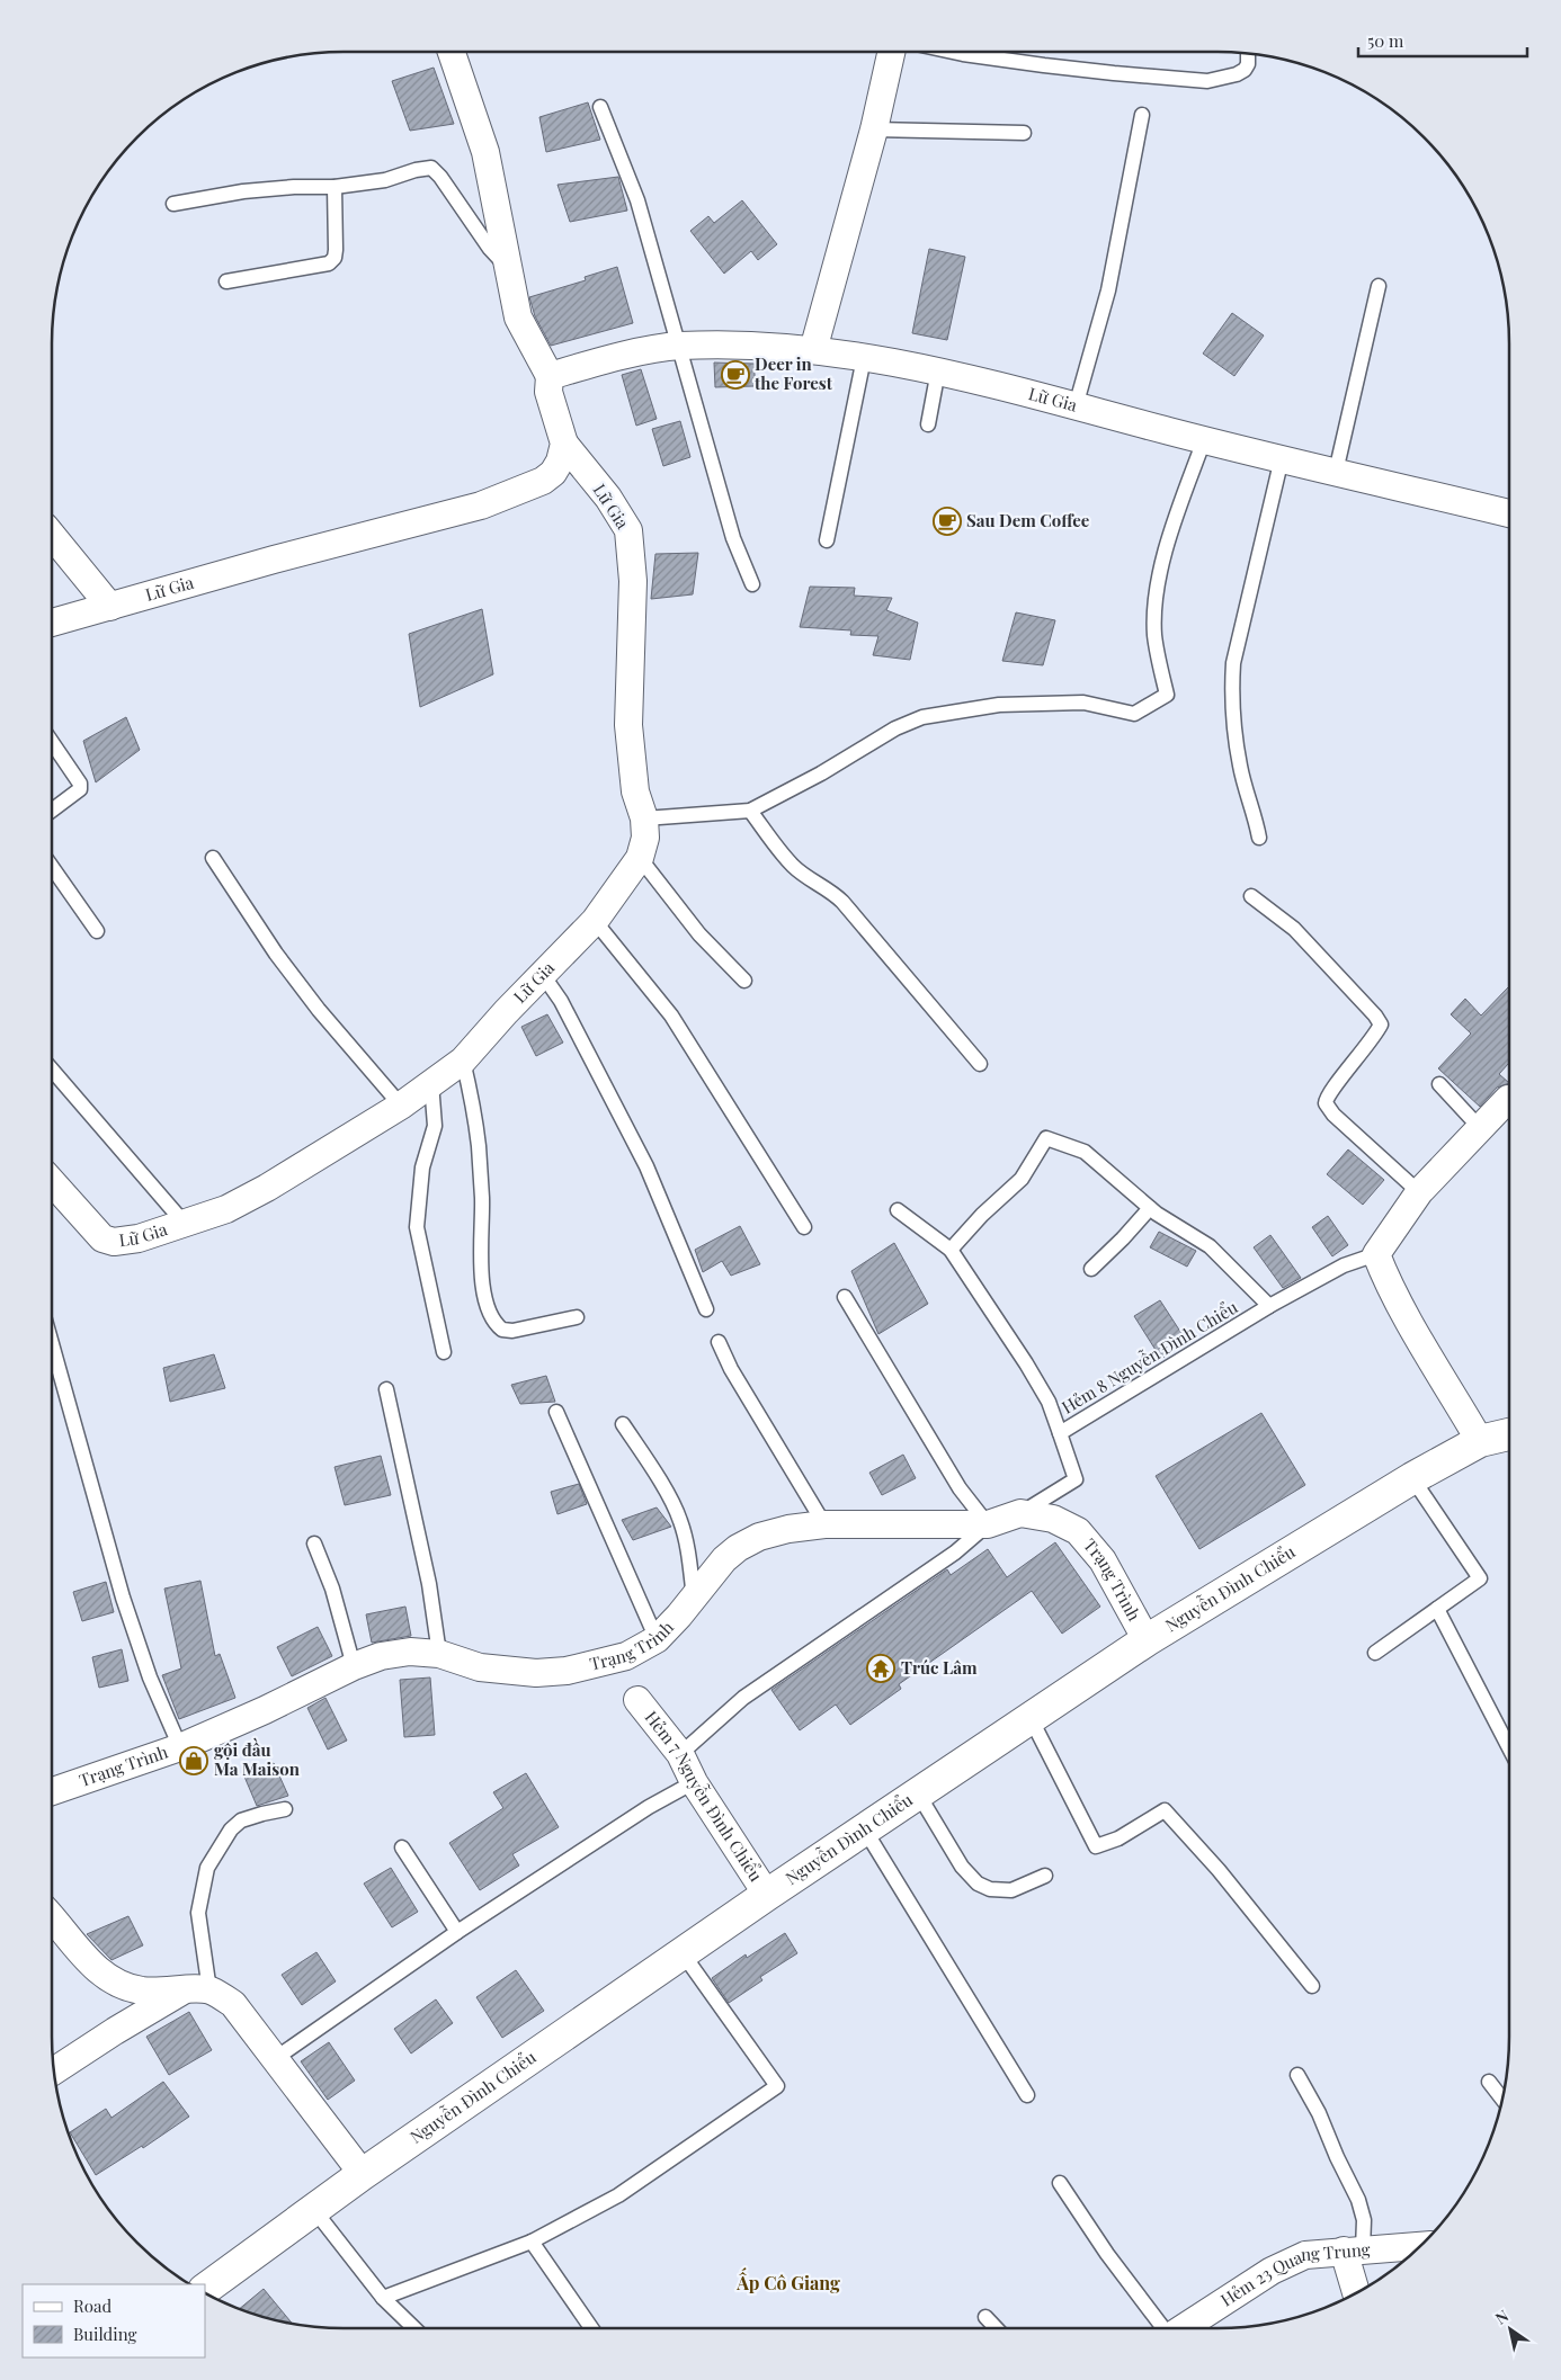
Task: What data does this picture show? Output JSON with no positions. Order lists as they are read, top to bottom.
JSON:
{
  "streets": {
    "main road": ["Nguyễn Đình Chiểu"],
    "street": [
      "Lữ Gia",
      "Trạng Trình",
      "Hẻm 7 Nguyễn Đình Chiểu",
      "Hẻm 23 Quang Trung"
    ],
    "lane": ["Hẻm 8 Nguyễn Đình Chiểu"]
  },
  "crossings": [
    ["Hẻm 8 Nguyễn Đình Chiểu", "Trạng Trình"],
    ["Trạng Trình", "Nguyễn Đình Chiểu"],
    ["Nguyễn Đình Chiểu", "Hẻm 7 Nguyễn Đình Chiểu"]
  ],
  "districts": ["Ấp Cô Giang"],
  "places": {
    "cafe": ["Deer in the Forest", "Sau Dem Coffee"],
    "temple": ["Trúc Lâm"],
    "shop": ["gội đầu Ma Maison"]
  },
  "legend": ["Road", "Building"],
  "scale_bar": "50 m",
  "north": "top left"
}
